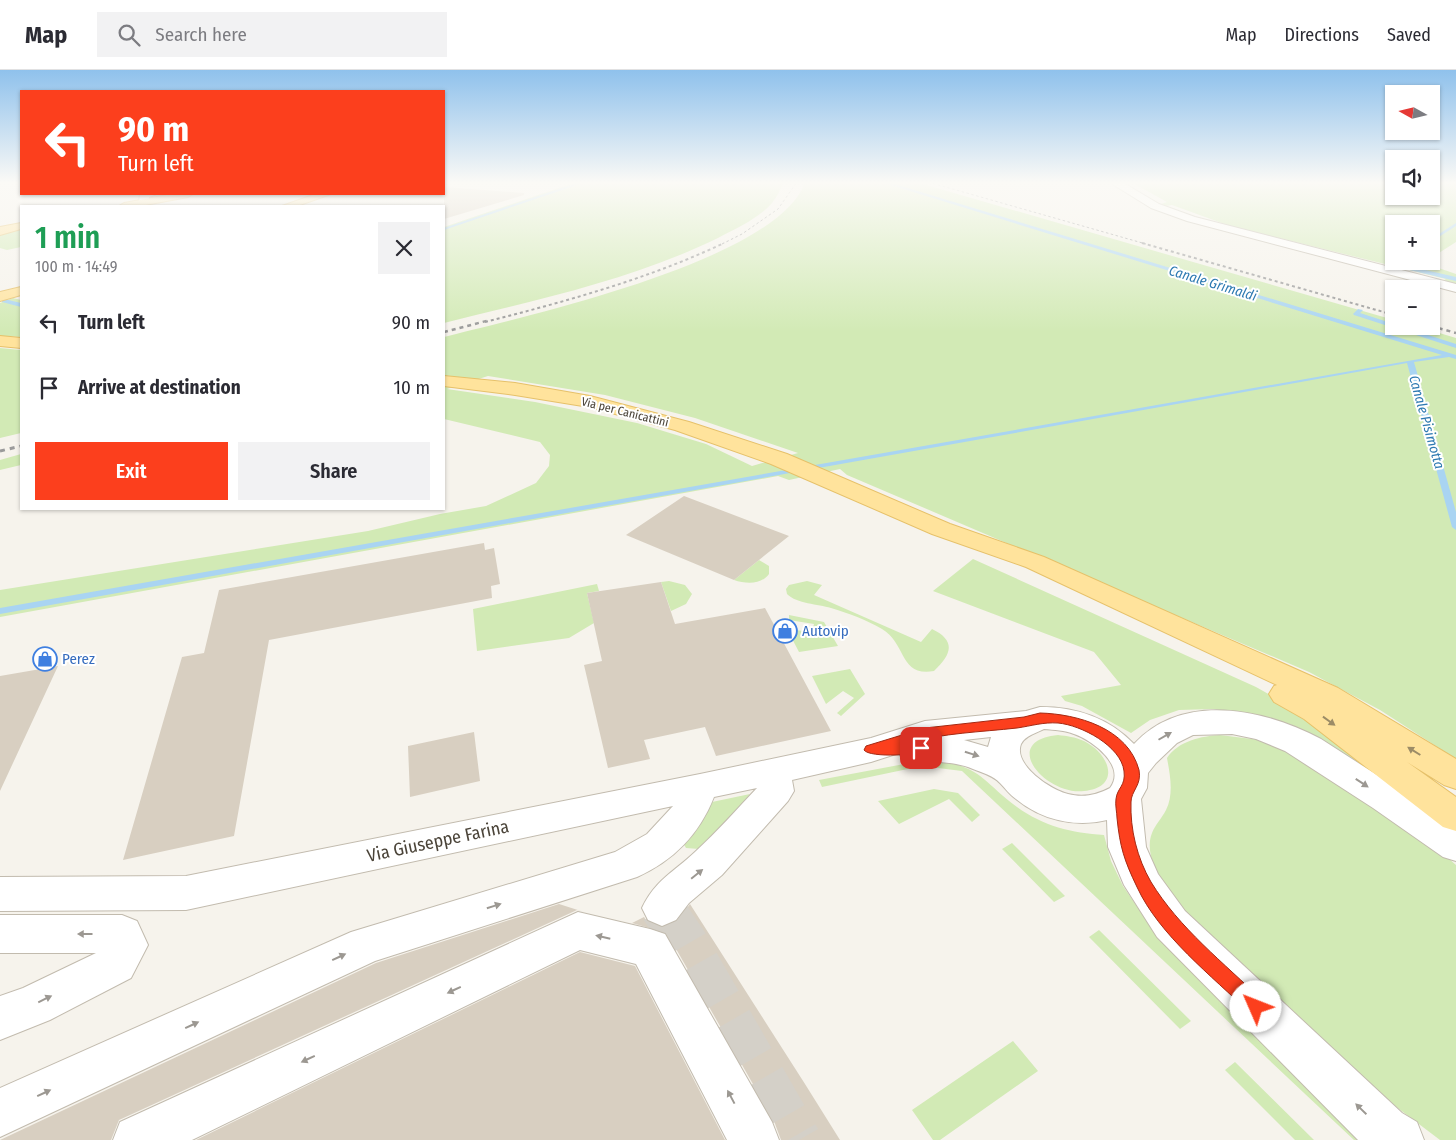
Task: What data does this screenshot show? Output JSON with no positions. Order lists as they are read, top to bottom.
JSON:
{
  "streets": {
    "main road": ["Via per Canicattini"],
    "street": ["Via Giuseppe Farina"]
  },
  "water": ["Canale Grimaldi", "Canale Pisimotta"],
  "places": {
    "shop": ["Autovip", "Perez"]
  },
  "north": "left",
  "page": {
    "header": "Map",
    "search": "Search here",
    "nav": ["Map", "Directions", "Saved"],
    "map_buttons": ["+", "−"],
    "turn": ["90 m", "Turn left"],
    "heading": ["1 min", "100 m · 14:49"],
    "list": [
      {
        "name": "Turn left",
        "value": "90 m"
      },
      {
        "name": "Arrive at destination",
        "value": "10 m"
      }
    ],
    "buttons": ["Exit", "Share"]
  }
}
